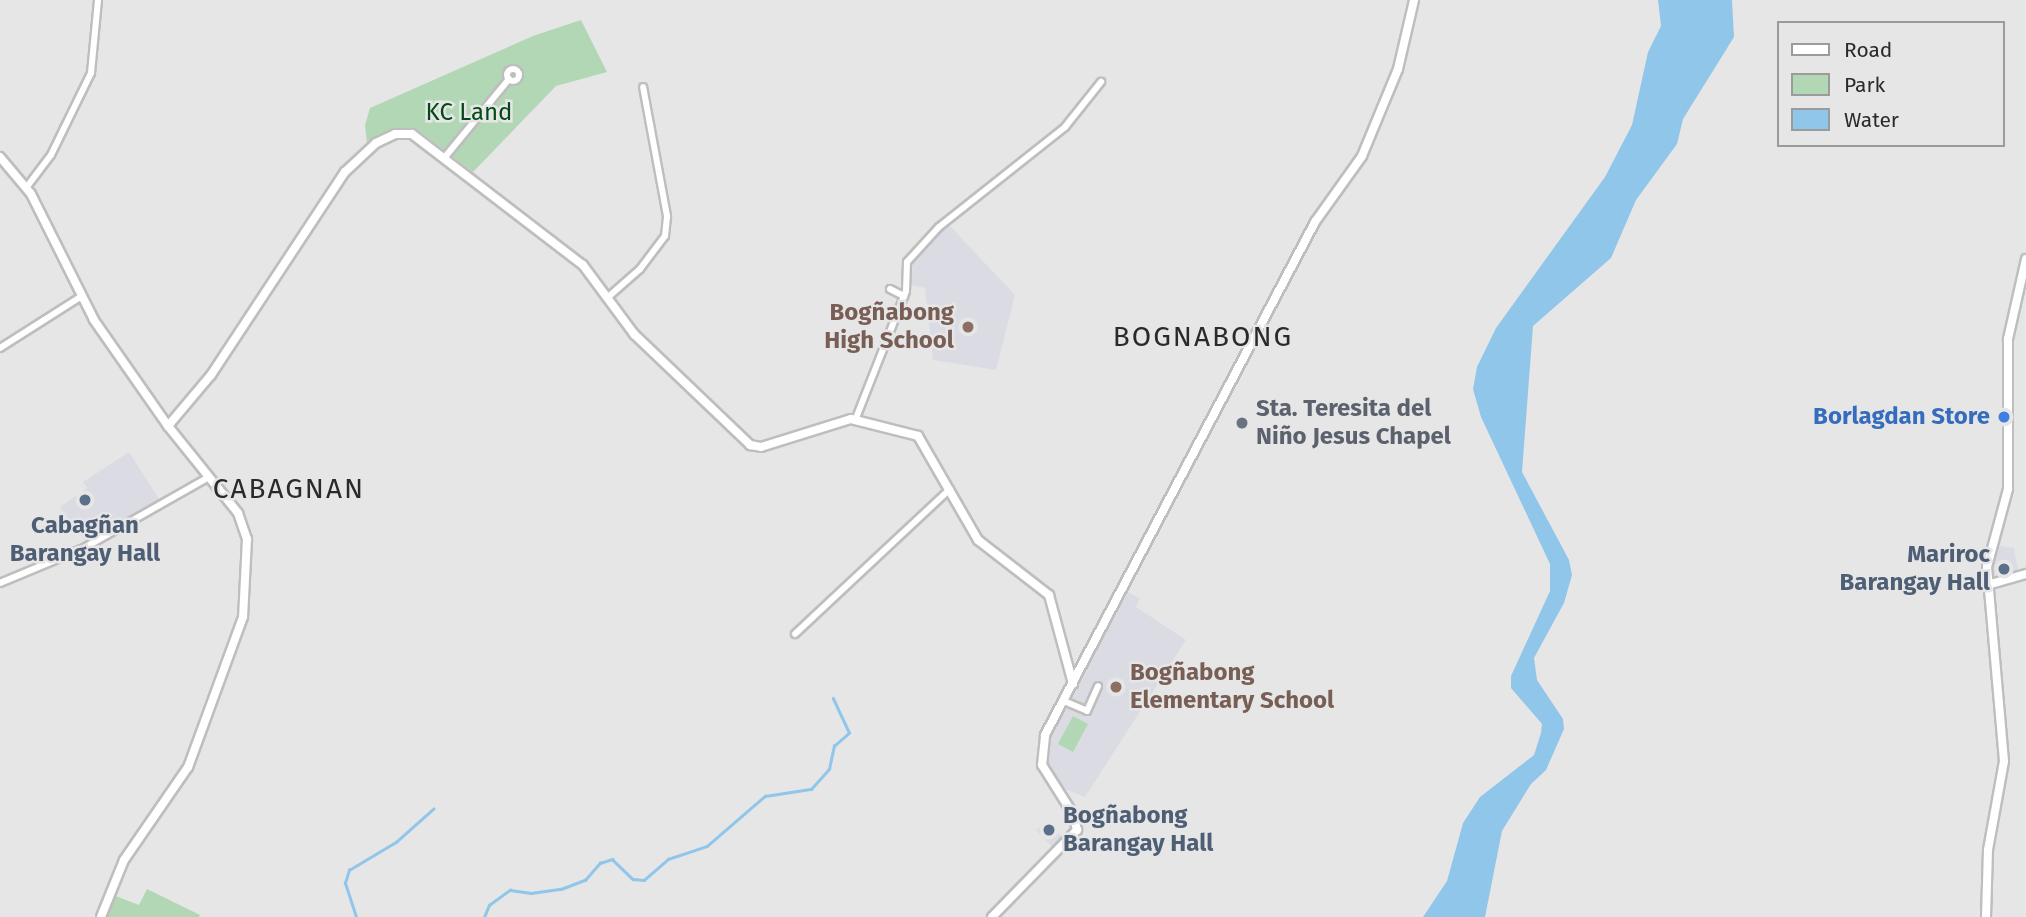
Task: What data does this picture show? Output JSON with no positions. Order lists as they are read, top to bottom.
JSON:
{
  "districts": ["BOGNABONG", "CABAGNAN"],
  "parks": ["KC Land"],
  "places": [
    "Bogñabong High School",
    "Borlagdan Store",
    "Sta. Teresita del Niño Jesus Chapel",
    "Cabagñan Barangay Hall",
    "Mariroc Barangay Hall",
    "Bogñabong Elementary School",
    "Bogñabong Barangay Hall"
  ],
  "legend": ["Road", "Park", "Water"]
}
